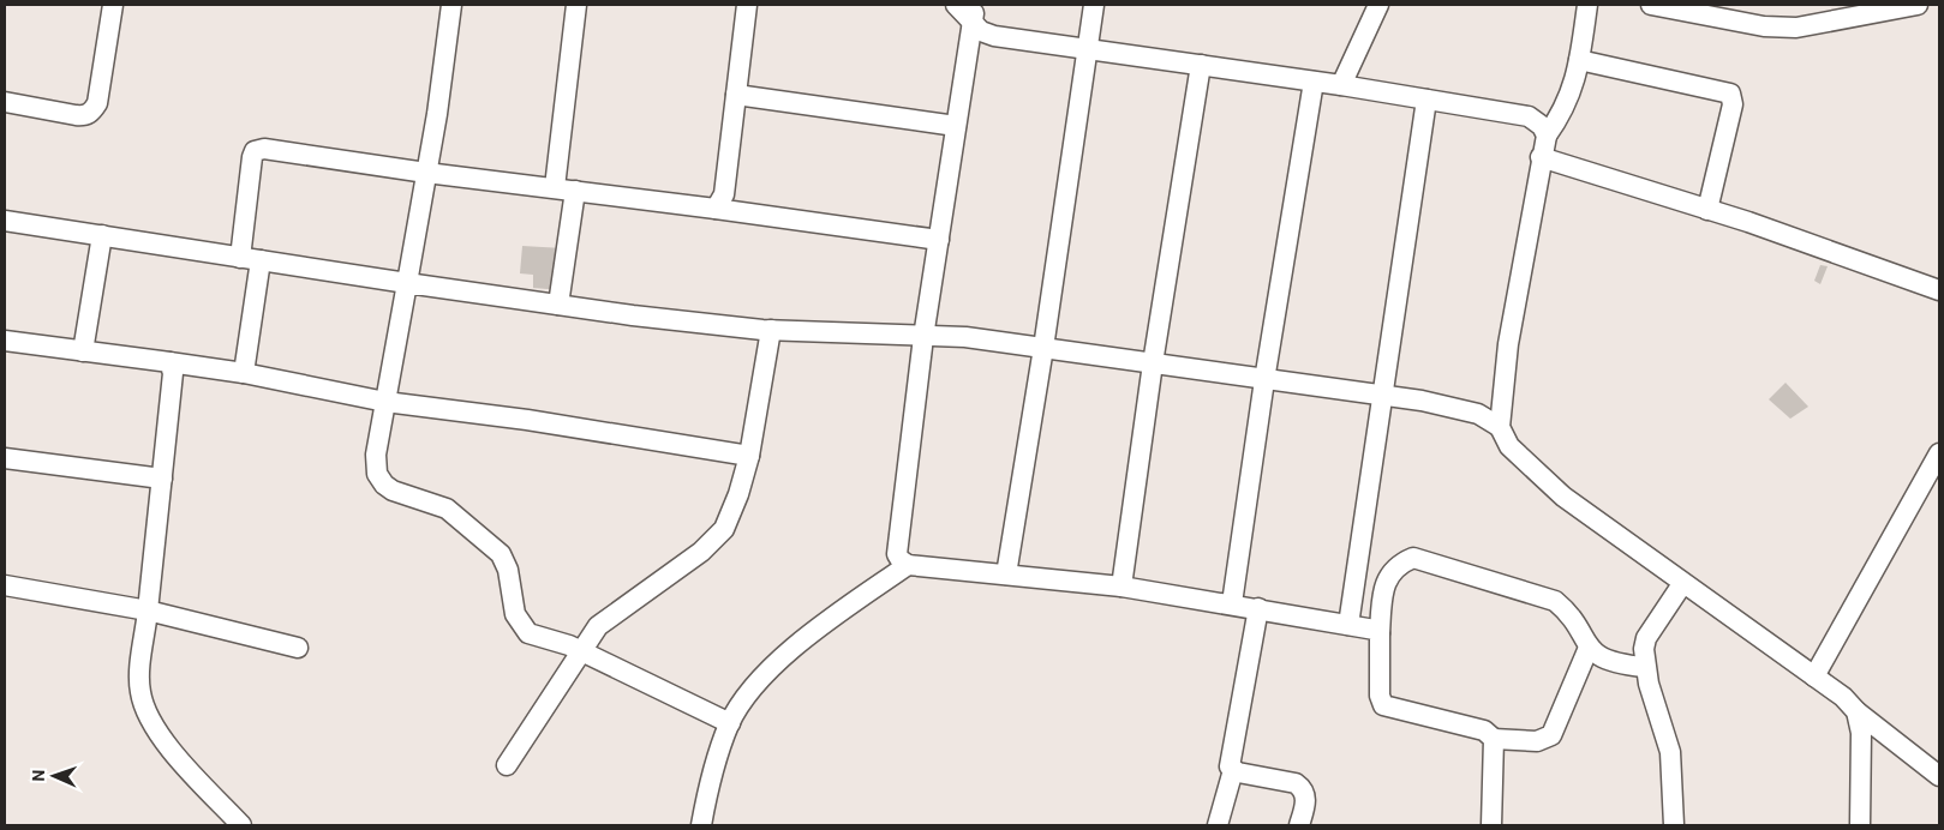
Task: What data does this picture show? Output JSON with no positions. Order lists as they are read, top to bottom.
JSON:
{
  "north": "left"
}
